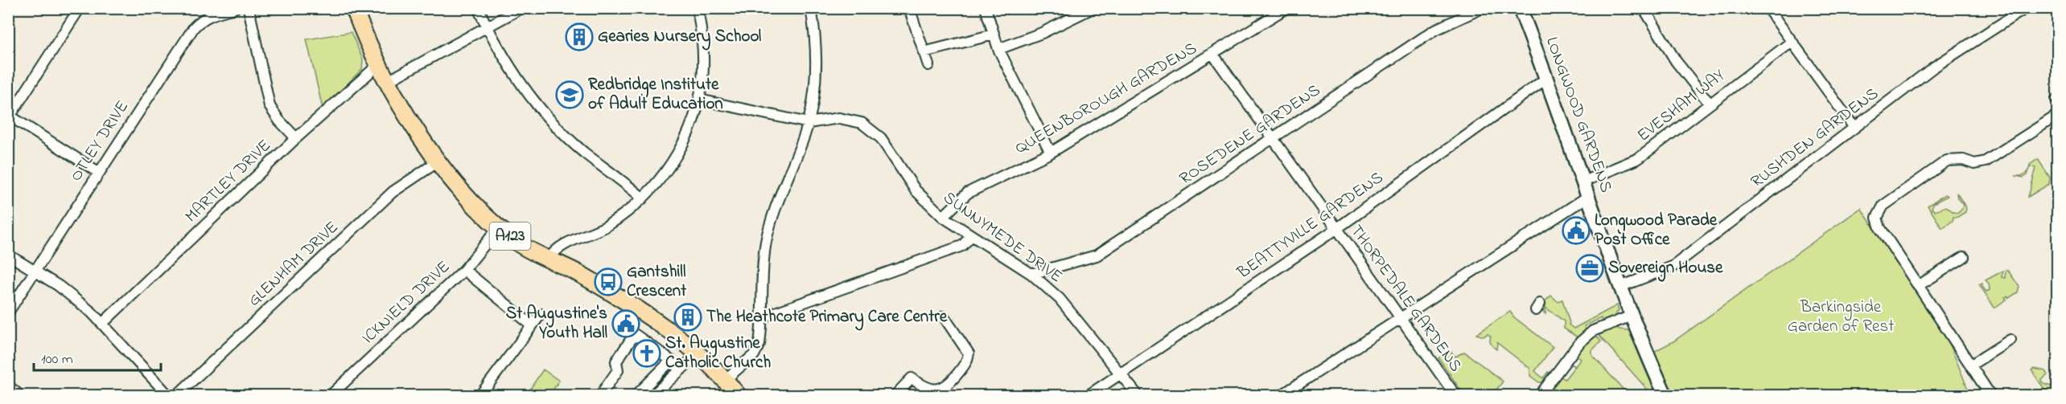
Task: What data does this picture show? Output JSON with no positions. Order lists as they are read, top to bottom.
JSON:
{
  "streets": {
    "main road": ["A123"],
    "street": [
      "QUEENBOROUGH GARDENS",
      "EVESHAM WAY",
      "LONGWOOD GARDENS",
      "ROSEDENE GARDENS",
      "RUSHDEN GARDENS",
      "OTLEY DRIVE",
      "MARTLEY DRIVE",
      "BEATTYVILLE GARDENS",
      "SUNNYMEDE DRIVE",
      "GLENHAM DRIVE",
      "THORPEDALE GARDENS",
      "ICKNIELD DRIVE"
    ]
  },
  "crossings": [
    ["QUEENBOROUGH GARDENS", "SUNNYMEDE DRIVE"],
    ["QUEENBOROUGH GARDENS", "THORPEDALE GARDENS"],
    ["EVESHAM WAY", "LONGWOOD GARDENS"],
    ["LONGWOOD GARDENS", "RUSHDEN GARDENS"],
    ["LONGWOOD GARDENS", "BEATTYVILLE GARDENS"],
    ["ROSEDENE GARDENS", "SUNNYMEDE DRIVE"],
    ["ROSEDENE GARDENS", "THORPEDALE GARDENS"],
    ["MARTLEY DRIVE", "A123"],
    ["BEATTYVILLE GARDENS", "SUNNYMEDE DRIVE"],
    ["BEATTYVILLE GARDENS", "THORPEDALE GARDENS"],
    ["A123", "GLENHAM DRIVE"],
    ["A123", "ICKNIELD DRIVE"]
  ],
  "parks": ["Barkingside Garden of Rest"],
  "places": {
    "building": ["Gearies Nursery School", "The Heathcote Primary Care Centre"],
    "school or university": ["Redbridge Institute of Adult Education"],
    "public building": ["Longwood Parade Post Office", "St Augustine's Youth Hall"],
    "office": ["Sovereign House"],
    "bus stop": ["Gantshill Crescent"],
    "church": ["St. Augustine Catholic Church"]
  },
  "scale_bar": "100 m"
}
